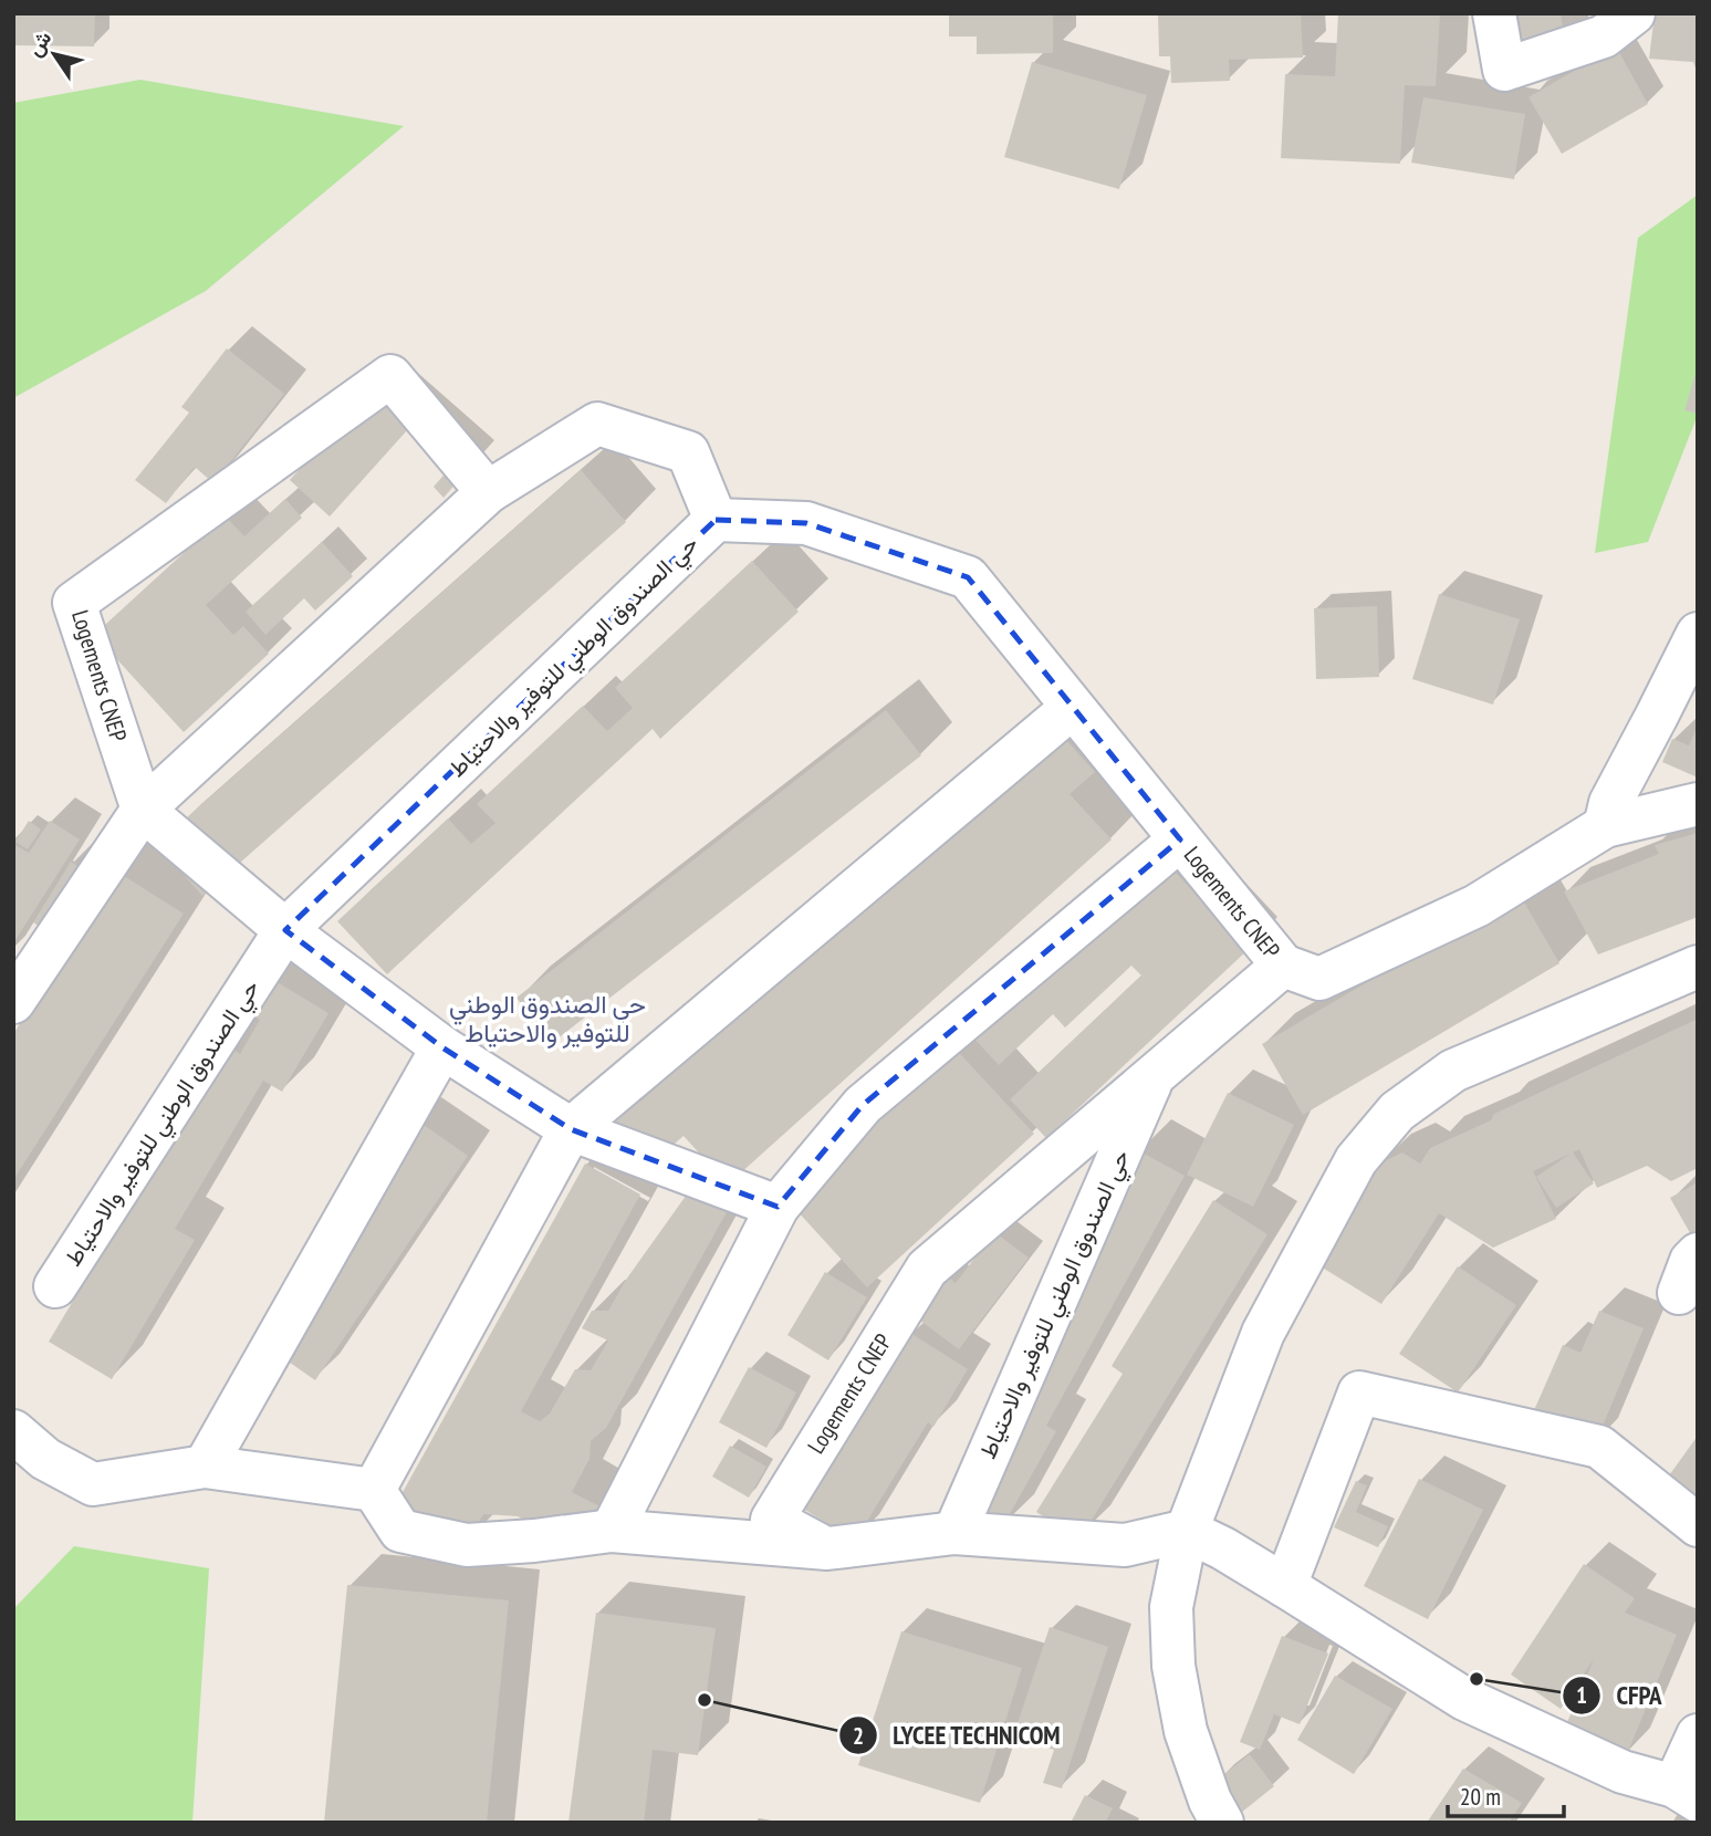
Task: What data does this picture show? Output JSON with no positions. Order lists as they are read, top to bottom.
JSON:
{
  "streets": {
    "street": ["حي الصندوق الوطني للتوفير والاحتياط", "Logements CNEP"]
  },
  "crossings": [
    ["حي الصندوق الوطني للتوفير والاحتياط", "Logements CNEP"]
  ],
  "districts": ["حي الصندوق الوطني للتوفير والاحتياط"],
  "places": ["CFPA", "LYCEE TECHNICOM"],
  "scale_bar": "20 m",
  "north": "top left"
}
